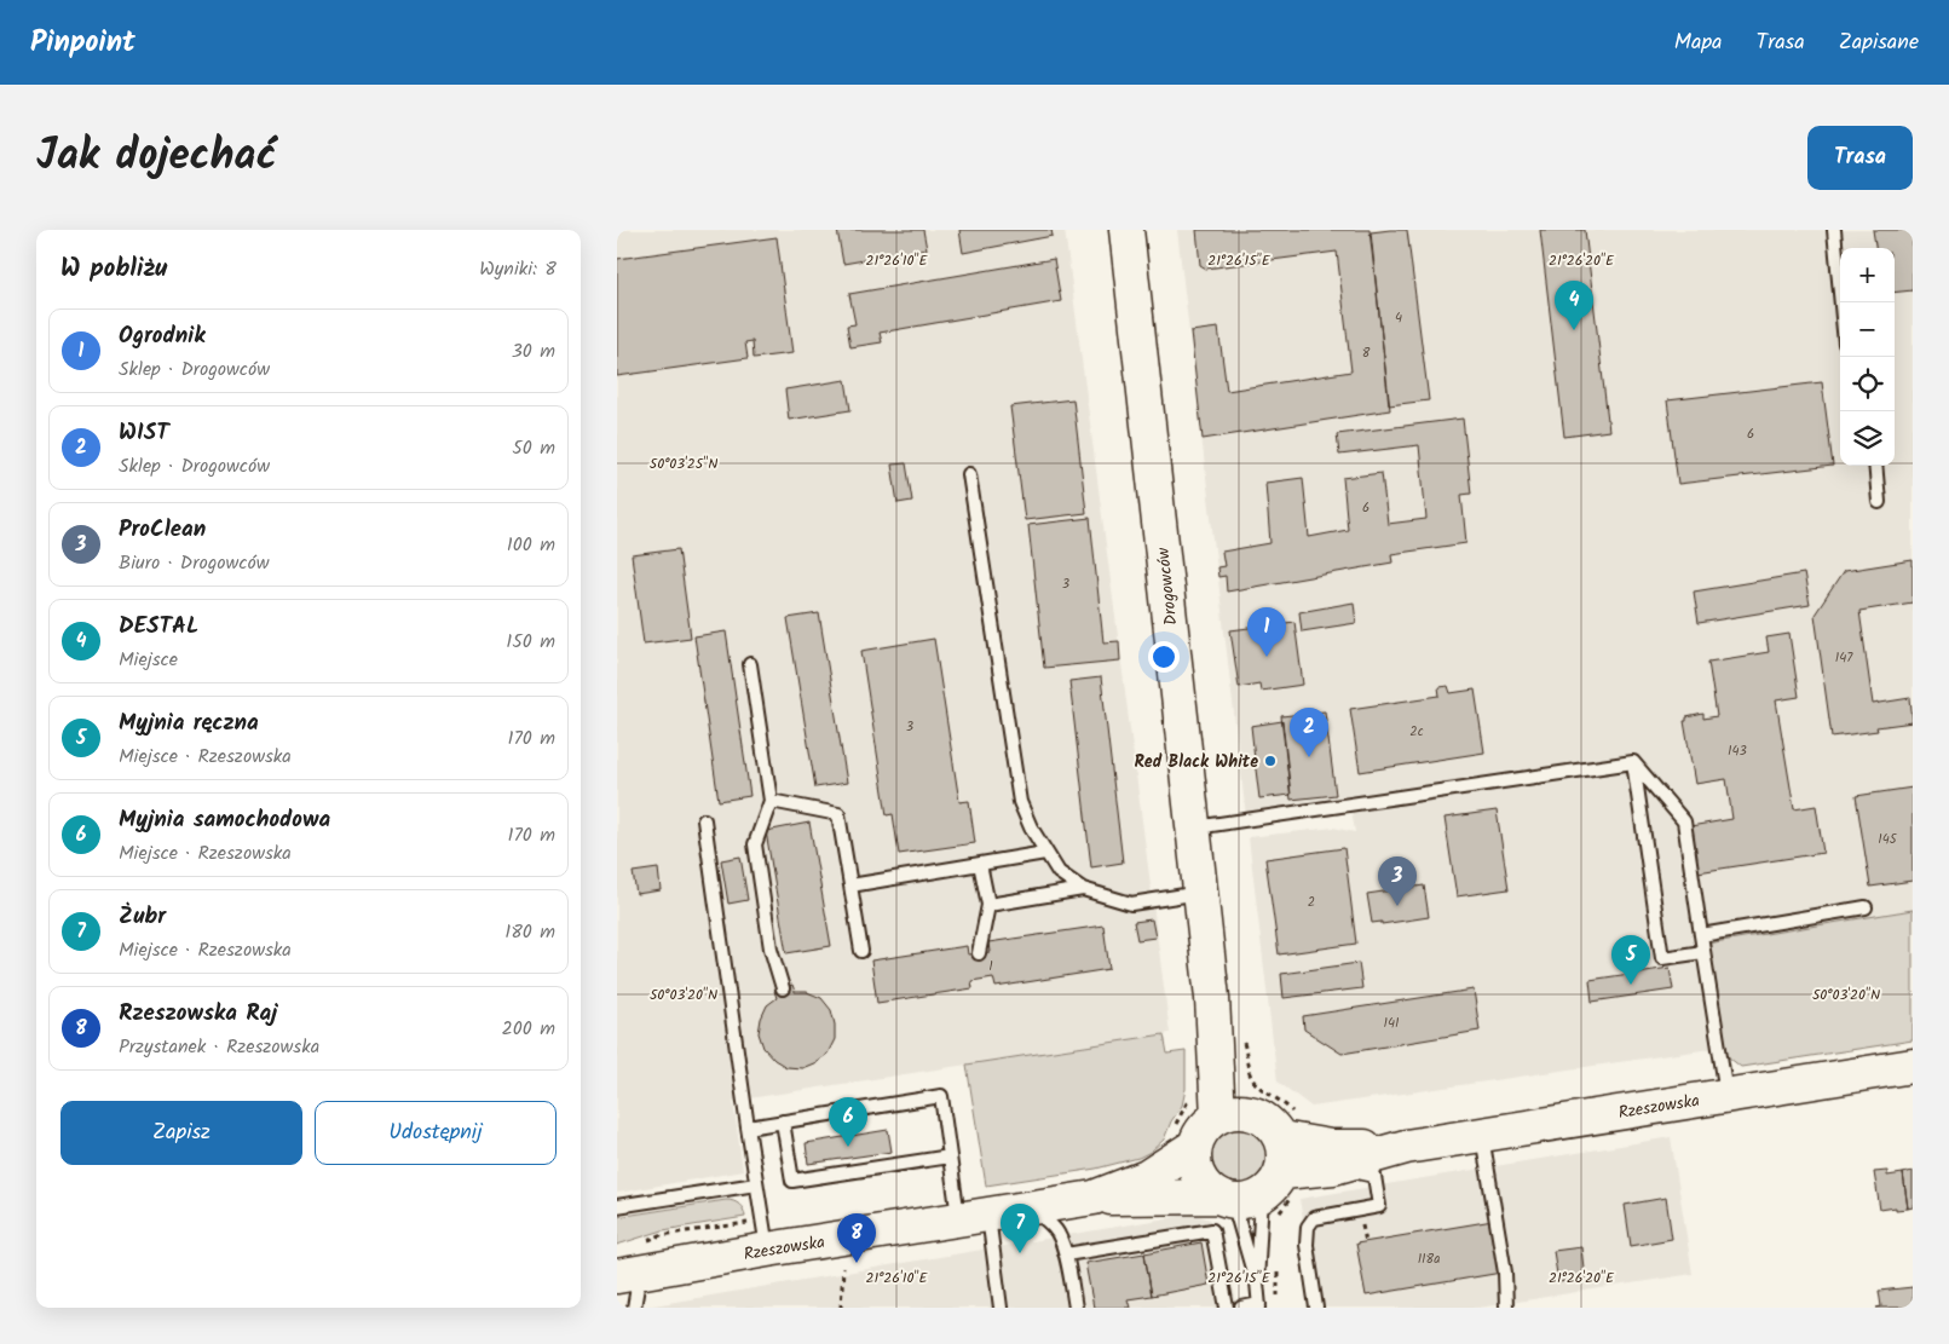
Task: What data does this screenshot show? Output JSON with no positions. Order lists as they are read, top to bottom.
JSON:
{
  "streets": {
    "street": ["Drogowców", "Rzeszowska"]
  },
  "crossings": [
    ["Drogowców", "Rzeszowska"]
  ],
  "places": ["Red Black White"],
  "house_numbers": [
    "4",
    "8",
    "6",
    "6",
    "3",
    "147",
    "3",
    "2c",
    "143",
    "145",
    "2",
    "1",
    "141",
    "118a"
  ],
  "page": {
    "header": "Pinpoint",
    "nav": ["Mapa", "Trasa", "Zapisane"],
    "title": "Jak dojechać",
    "buttons": [
      "Trasa",
      ["Zapisz", "Udostępnij"]
    ],
    "heading": ["W pobliżu", "Wyniki: 8"],
    "map_buttons": ["+", "−"],
    "pins": [
      "4",
      "1",
      "2",
      "3",
      "5",
      "6",
      "7",
      "8"
    ],
    "list": [
      {
        "mark": "1",
        "name": "Ogrodnik",
        "note": "Sklep · Drogowców",
        "value": "30 m"
      },
      {
        "mark": "2",
        "name": "WIST",
        "note": "Sklep · Drogowców",
        "value": "50 m"
      },
      {
        "mark": "3",
        "name": "ProClean",
        "note": "Biuro · Drogowców",
        "value": "100 m"
      },
      {
        "mark": "4",
        "name": "DESTAL",
        "note": "Miejsce",
        "value": "150 m"
      },
      {
        "mark": "5",
        "name": "Myjnia ręczna",
        "note": "Miejsce · Rzeszowska",
        "value": "170 m"
      },
      {
        "mark": "6",
        "name": "Myjnia samochodowa",
        "note": "Miejsce · Rzeszowska",
        "value": "170 m"
      },
      {
        "mark": "7",
        "name": "Żubr",
        "note": "Miejsce · Rzeszowska",
        "value": "180 m"
      },
      {
        "mark": "8",
        "name": "Rzeszowska Raj",
        "note": "Przystanek · Rzeszowska",
        "value": "200 m"
      }
    ]
  },
  "coordinates": [
    "21°26'10\"E",
    "21°26'15\"E",
    "21°26'20\"E",
    "50°03'25\"N",
    "50°03'20\"N"
  ]
}
